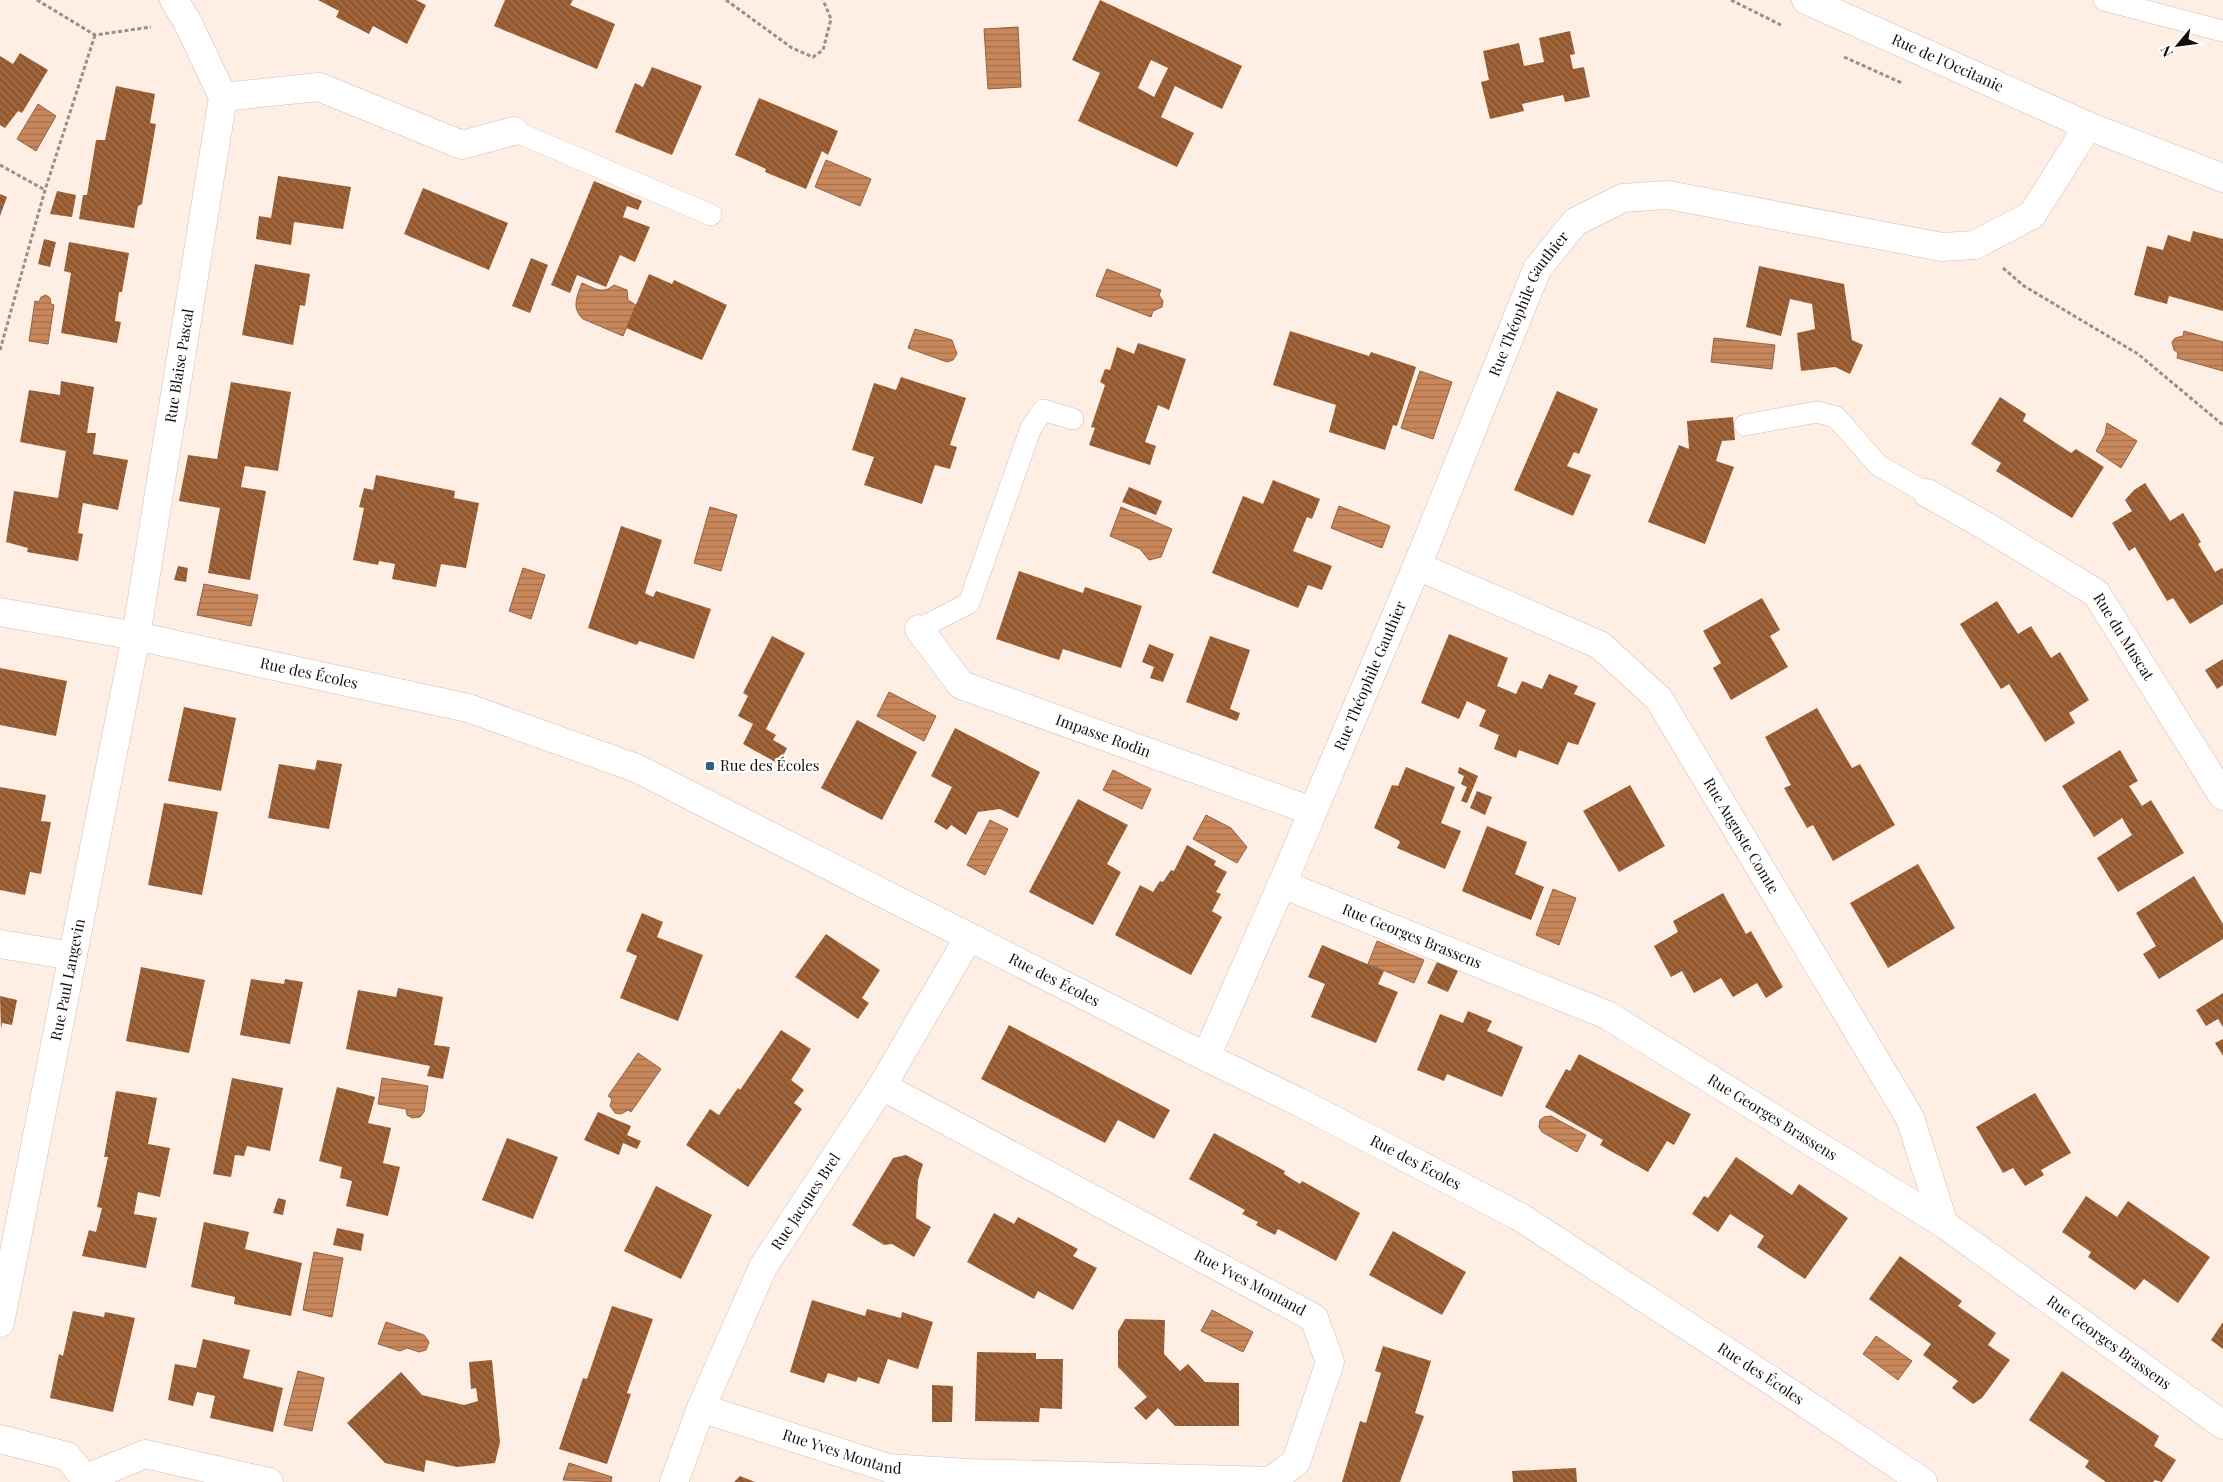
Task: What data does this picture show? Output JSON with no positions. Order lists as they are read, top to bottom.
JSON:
{
  "streets": {
    "street": [
      "Rue de l'Occitanie",
      "Rue Théophile Gauthier",
      "Rue Blaise Pascal",
      "Rue du Muscat",
      "Rue des Écoles",
      "Impasse Rodin",
      "Rue Auguste Comte",
      "Rue Georges Brassens",
      "Rue Paul Langevin",
      "Rue Jacques Brel",
      "Rue Yves Montand"
    ]
  },
  "crossings": [
    ["Rue de l'Occitanie", "Rue Théophile Gauthier"],
    ["Rue Théophile Gauthier", "Rue des Écoles"],
    ["Rue Théophile Gauthier", "Impasse Rodin"],
    ["Rue Théophile Gauthier", "Rue Auguste Comte"],
    ["Rue Théophile Gauthier", "Rue Georges Brassens"],
    ["Rue Blaise Pascal", "Rue des Écoles"],
    ["Rue Blaise Pascal", "Rue Paul Langevin"],
    ["Rue des Écoles", "Rue Paul Langevin"],
    ["Rue des Écoles", "Rue Jacques Brel"],
    ["Rue Auguste Comte", "Rue Georges Brassens"],
    ["Rue Jacques Brel", "Rue Yves Montand"]
  ],
  "places": {
    "transit": ["Rue des Écoles"]
  },
  "north": "bottom left"
}
